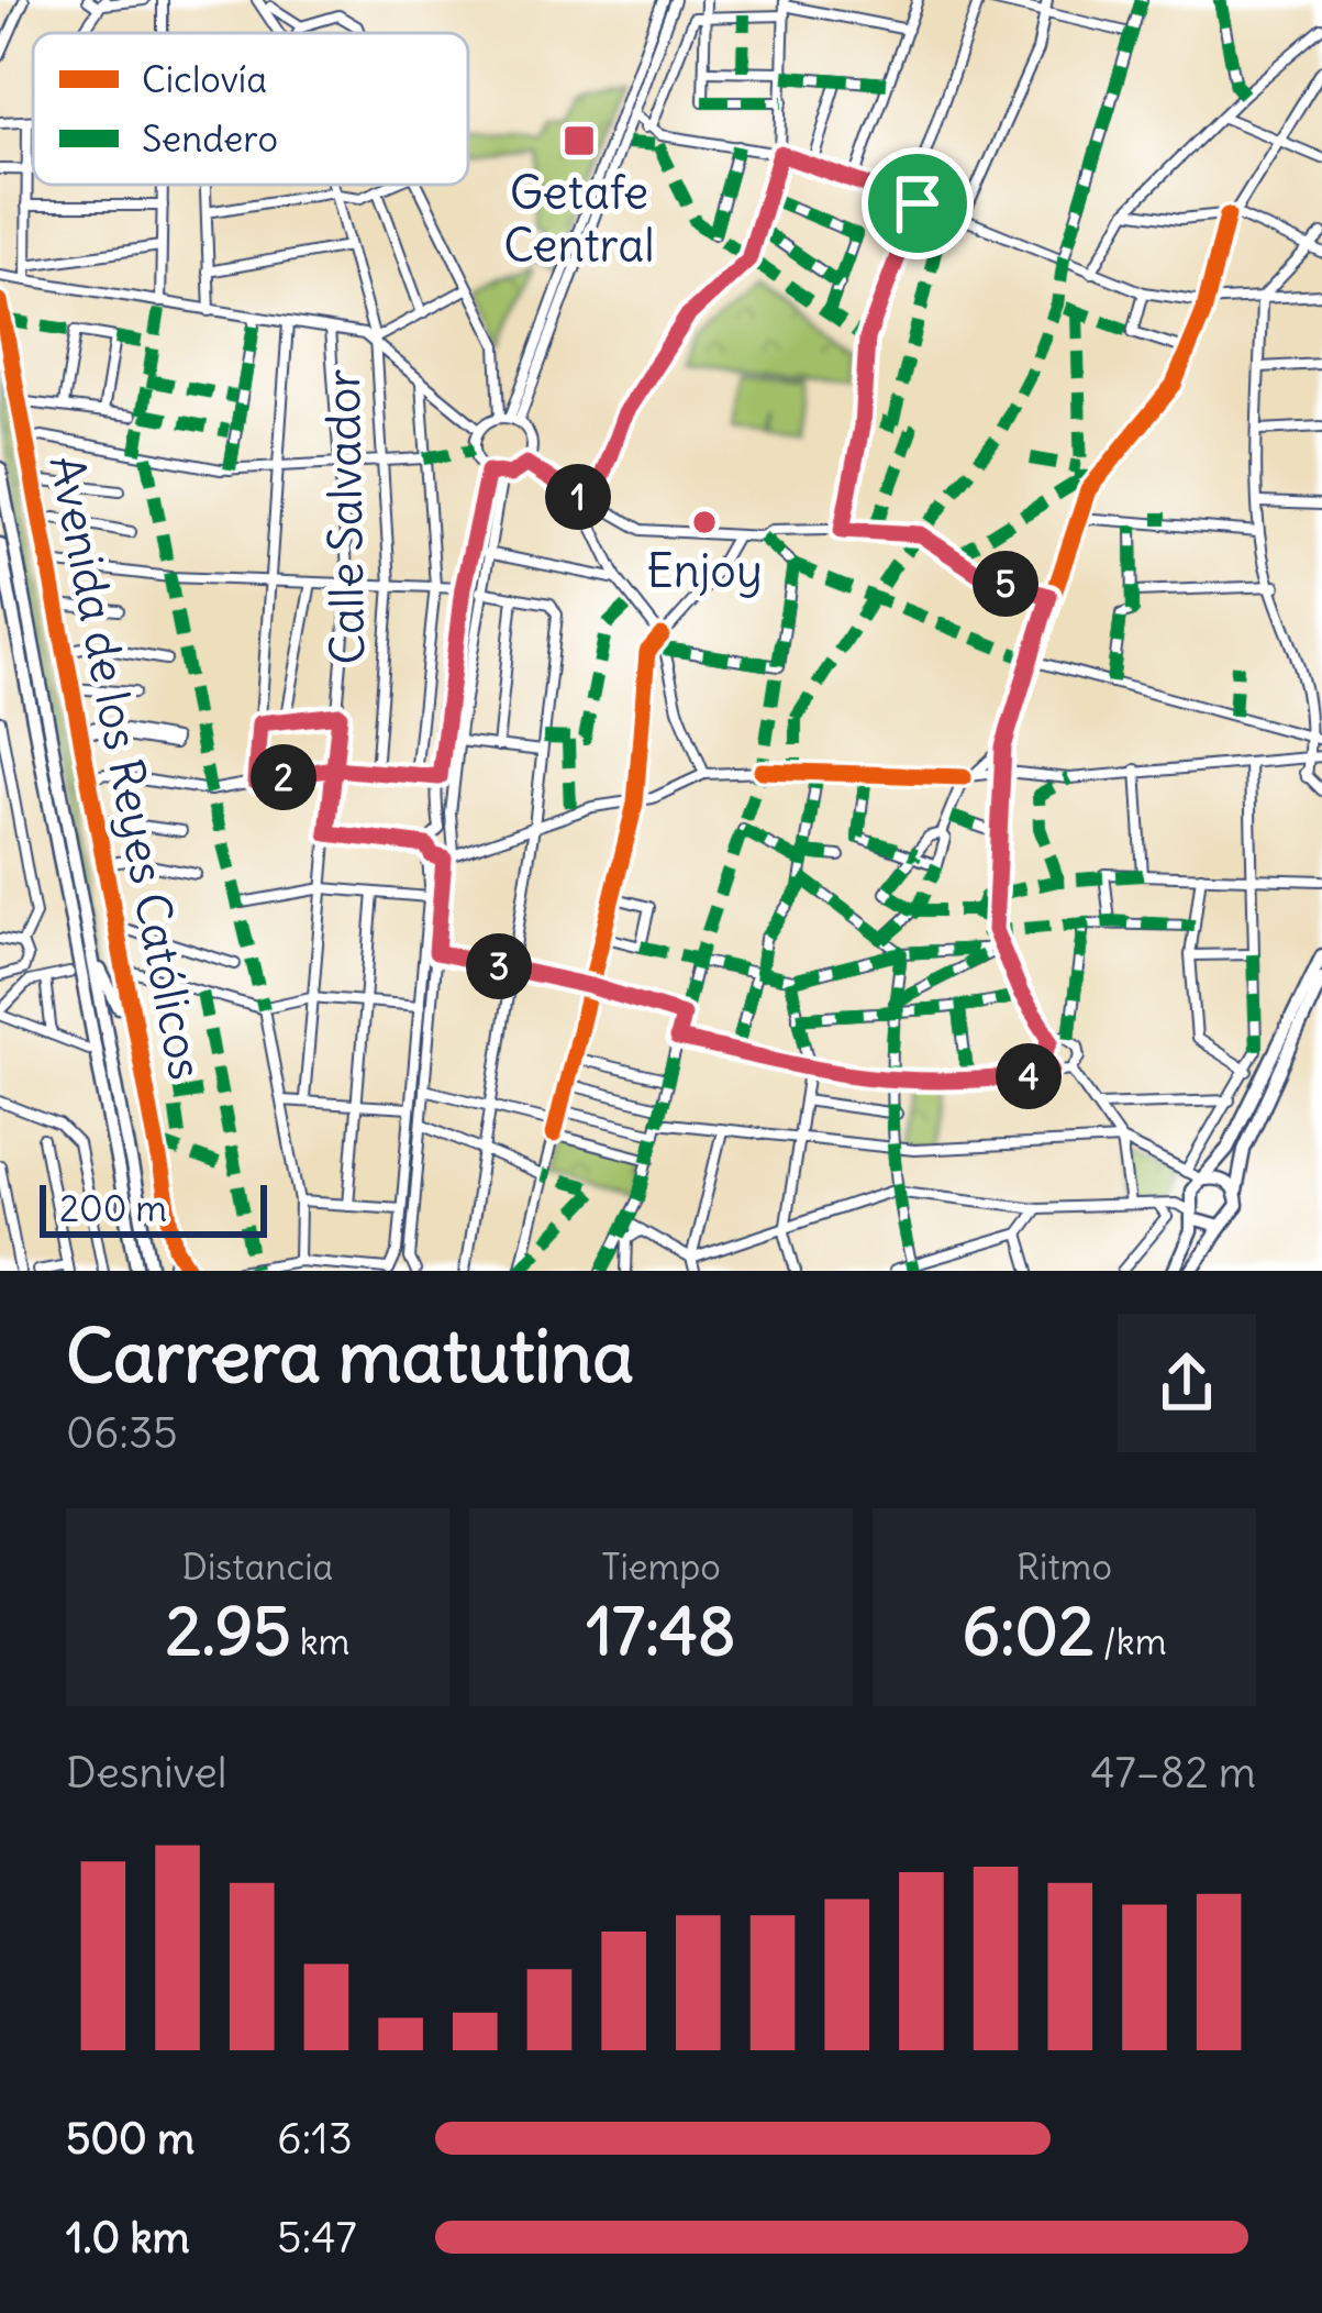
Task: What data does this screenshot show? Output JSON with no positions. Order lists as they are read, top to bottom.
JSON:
{
  "streets": {
    "street": ["Calle Salvador", "Avenida de los Reyes Católicos"]
  },
  "places": {
    "transit": ["Getafe Central"],
    "other": ["Enjoy"]
  },
  "legend": ["Ciclovía", "Sendero"],
  "scale_bar": "200 m",
  "page": {
    "pins": [
      "1",
      "5",
      "2",
      "3",
      "4"
    ],
    "scale": "200 m",
    "heading": ["Carrera matutina", "06:35"],
    "stats": [
      ["Distancia", "2.95 km"],
      ["Tiempo", "17:48"],
      ["Ritmo", "6:02 /km"]
    ],
    "chart": ["Desnivel", "47–82 m"],
    "list": [
      {
        "name": "500 m",
        "note": "6:13"
      },
      {
        "name": "1.0 km",
        "note": "5:47"
      }
    ]
  }
}
